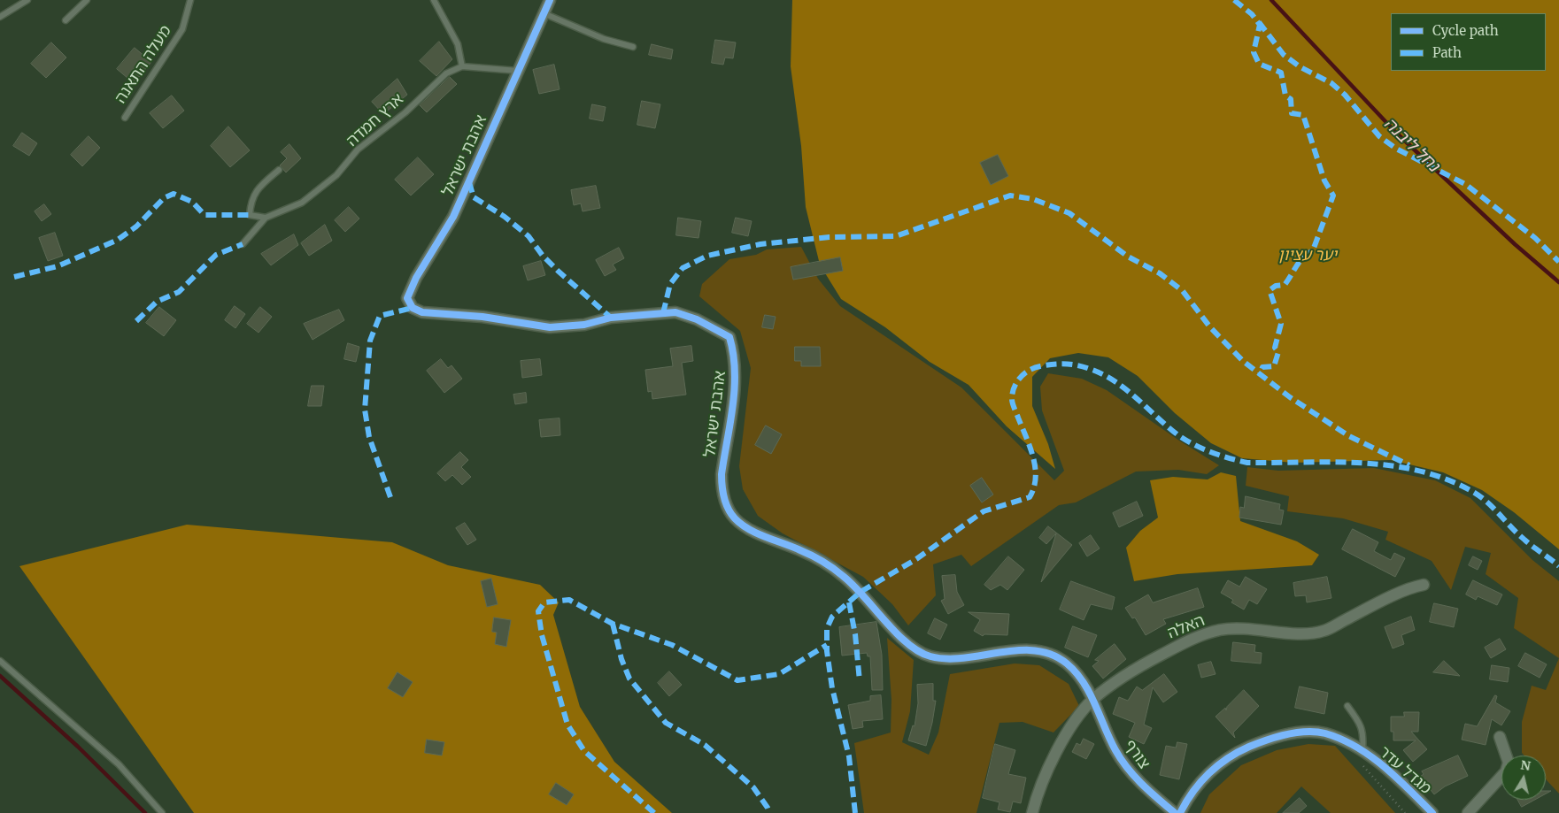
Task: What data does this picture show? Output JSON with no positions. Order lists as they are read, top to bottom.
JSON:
{
  "streets": {
    "street": [
      "אהבת ישראל",
      "האלה",
      "צורף",
      "מגדל עדר"
    ],
    "lane": ["מעלה התאנה", "ארץ חמדה"]
  },
  "crossings": [
    ["אהבת ישראל", "האלה"],
    ["אהבת ישראל", "צורף"],
    ["האלה", "צורף"]
  ],
  "water": ["נחל ליבנה"],
  "parks": ["יער עציון"],
  "legend": ["Cycle path", "Path"],
  "north": "top"
}
